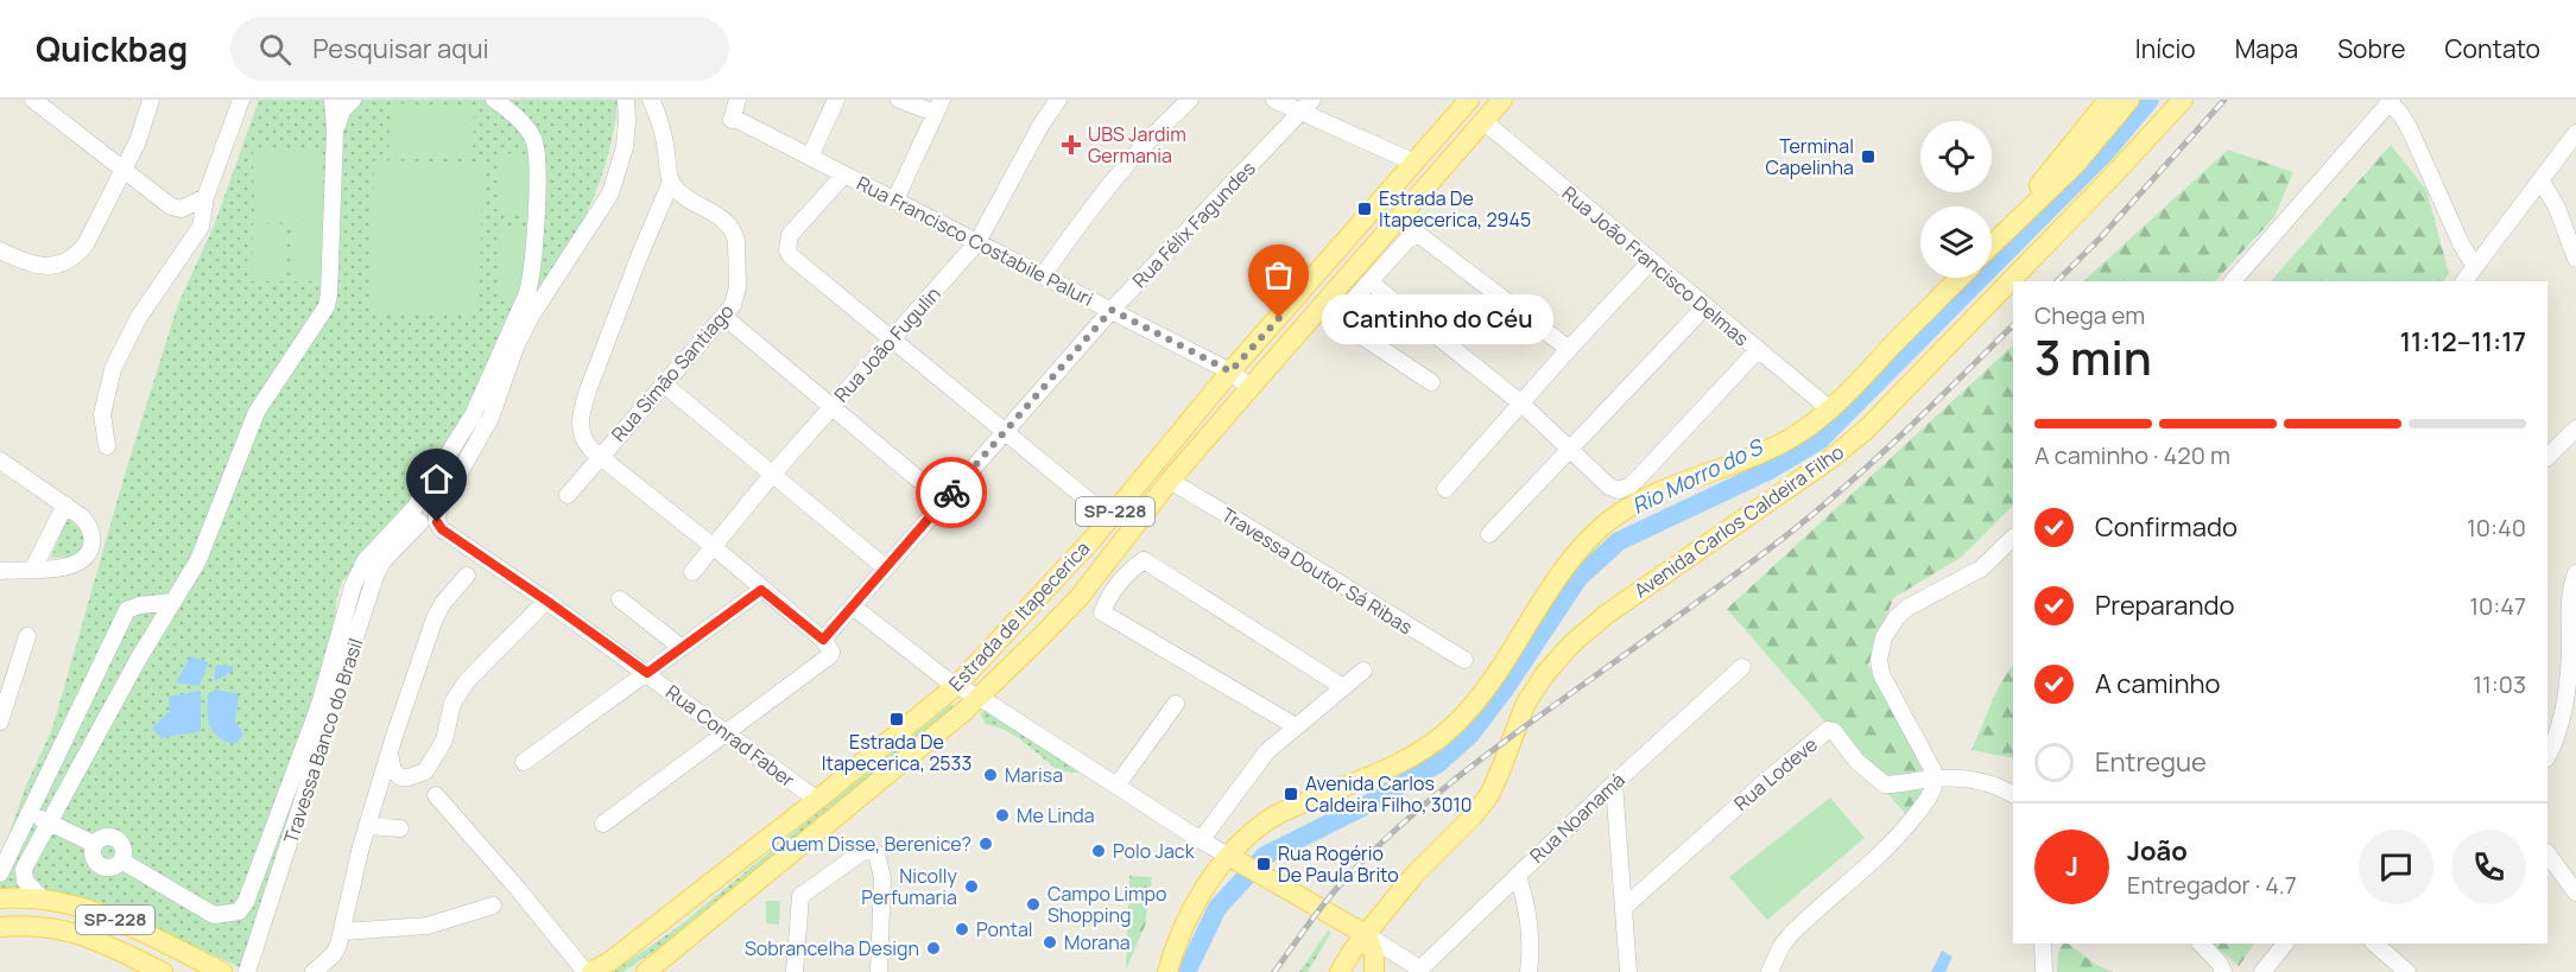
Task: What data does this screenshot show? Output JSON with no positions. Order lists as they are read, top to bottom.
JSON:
{
  "streets": {
    "main road": ["SP-228", "Avenida Carlos Caldeira Filho", "Estrada de Itapecerica"],
    "street": [
      "Rua Félix Fagundes",
      "Rua Francisco Costabile Paluri",
      "Rua João Francisco Delmas",
      "Rua João Fugulin",
      "Rua Simão Santiago",
      "Travessa Doutor Sá Ribas",
      "Rua Conrad Faber",
      "Travessa Banco do Brasil",
      "Rua Lodeve",
      "Rua Noanamá"
    ]
  },
  "crossings": [
    ["Rua Félix Fagundes", "Rua Francisco Costabile Paluri"],
    ["Rua Francisco Costabile Paluri", "Rua João Fugulin"],
    ["Rua Francisco Costabile Paluri", "Estrada de Itapecerica"],
    ["Rua João Francisco Delmas", "Avenida Carlos Caldeira Filho"],
    ["Rua João Francisco Delmas", "Estrada de Itapecerica"],
    ["Travessa Doutor Sá Ribas", "Estrada de Itapecerica"],
    ["Estrada de Itapecerica", "Rua Conrad Faber"],
    ["Rua Conrad Faber", "Travessa Banco do Brasil"]
  ],
  "water": ["Rio Morro do S"],
  "places": {
    "health": ["UBS Jardim Germania"],
    "transit": [
      "Terminal Capelinha",
      "Estrada De Itapecerica, 2945",
      "Estrada De Itapecerica, 2533",
      "Avenida Carlos Caldeira Filho, 3010",
      "Rua Rogério De Paula Brito"
    ],
    "other": [
      "Cantinho do Céu",
      "Marisa",
      "Me Linda",
      "Quem Disse, Berenice?",
      "Polo Jack",
      "Nicolly Perfumaria",
      "Campo Limpo Shopping",
      "Pontal",
      "Morana",
      "Sobrancelha Design"
    ]
  },
  "page": {
    "header": "Quickbag",
    "search": "Pesquisar aqui",
    "nav": [
      "Início",
      "Mapa",
      "Sobre",
      "Contato"
    ],
    "heading": ["3 min", "Chega em", "11:12–11:17"],
    "panel": ["João", "Entregador · 4.7"],
    "bubble": "Cantinho do Céu",
    "bar": "A caminho · 420 m",
    "list": [
      ["Confirmado", "10:40"],
      ["Preparando", "10:47"],
      ["A caminho", "11:03"],
      "Entregue"
    ],
    "round": "J"
  }
}
